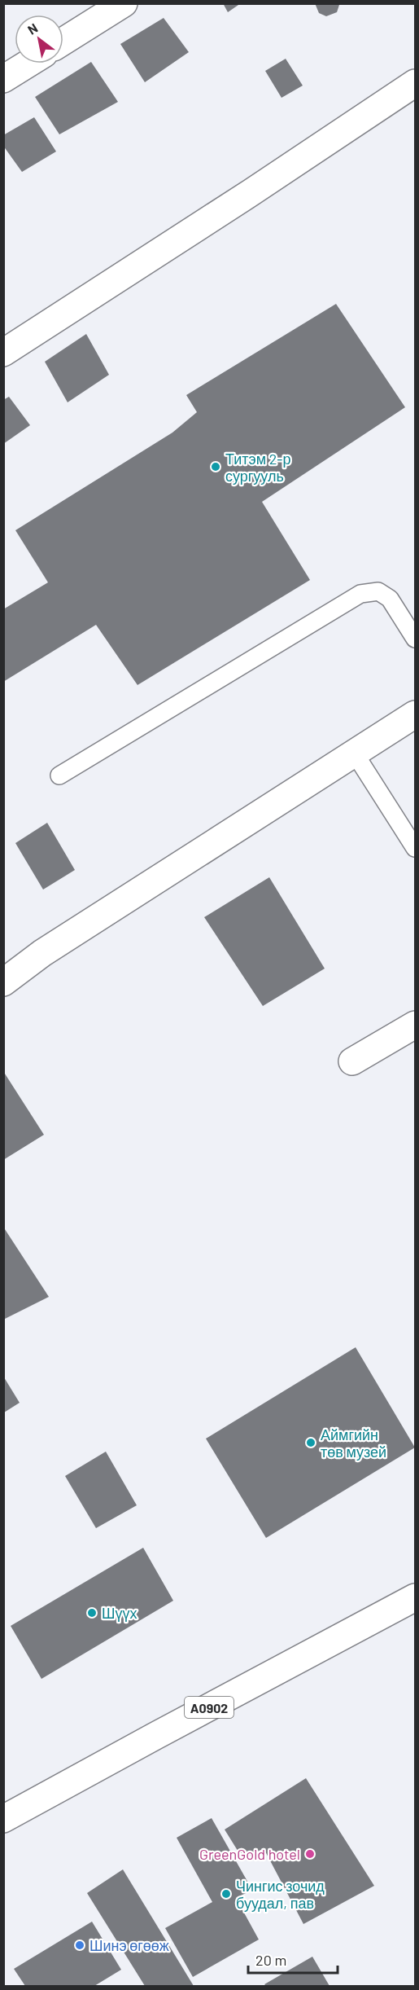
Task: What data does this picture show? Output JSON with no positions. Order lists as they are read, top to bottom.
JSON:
{
  "streets": {
    "main road": ["A0902"]
  },
  "places": [
    "Титэм 2-р сургууль",
    "Аймгийн төв музей",
    "Шүүх",
    "GreenGold hotel",
    "Чингис зочид буудал, пав",
    "Шинэ өгөөж"
  ],
  "scale_bar": "20 m",
  "north": "top left"
}
